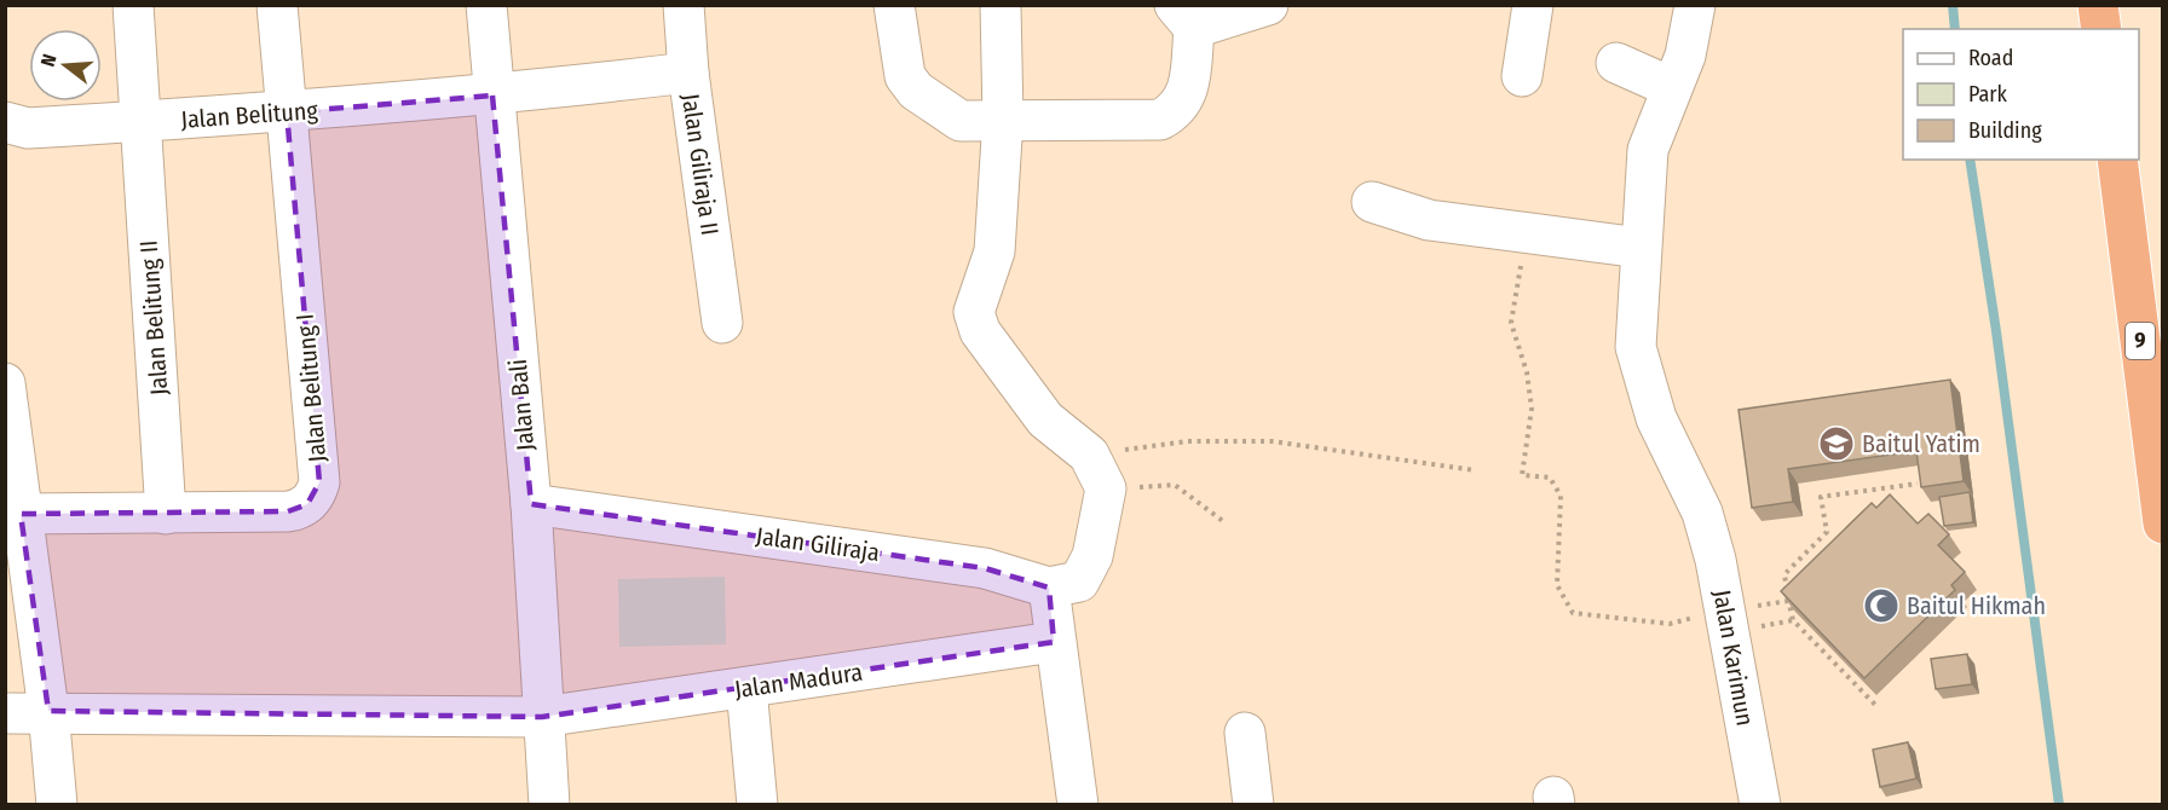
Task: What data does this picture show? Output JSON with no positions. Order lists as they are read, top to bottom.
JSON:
{
  "streets": {
    "highway": ["9"],
    "street": [
      "Jalan Belitung",
      "Jalan Giliraja II",
      "Jalan Belitung II",
      "Jalan Belitung I",
      "Jalan Bali",
      "Jalan Giliraja",
      "Jalan Karimun",
      "Jalan Madura"
    ]
  },
  "crossings": [
    ["Jalan Belitung", "Jalan Giliraja II"],
    ["Jalan Belitung", "Jalan Belitung II"],
    ["Jalan Belitung", "Jalan Belitung I"],
    ["Jalan Belitung", "Jalan Bali"],
    ["Jalan Belitung II", "Jalan Belitung I"],
    ["Jalan Bali", "Jalan Giliraja"],
    ["Jalan Bali", "Jalan Madura"]
  ],
  "places": {
    "school or university": ["Baitul Yatim"],
    "mosque": ["Baitul Hikmah"]
  },
  "legend": ["Road", "Park", "Building"],
  "north": "left"
}
